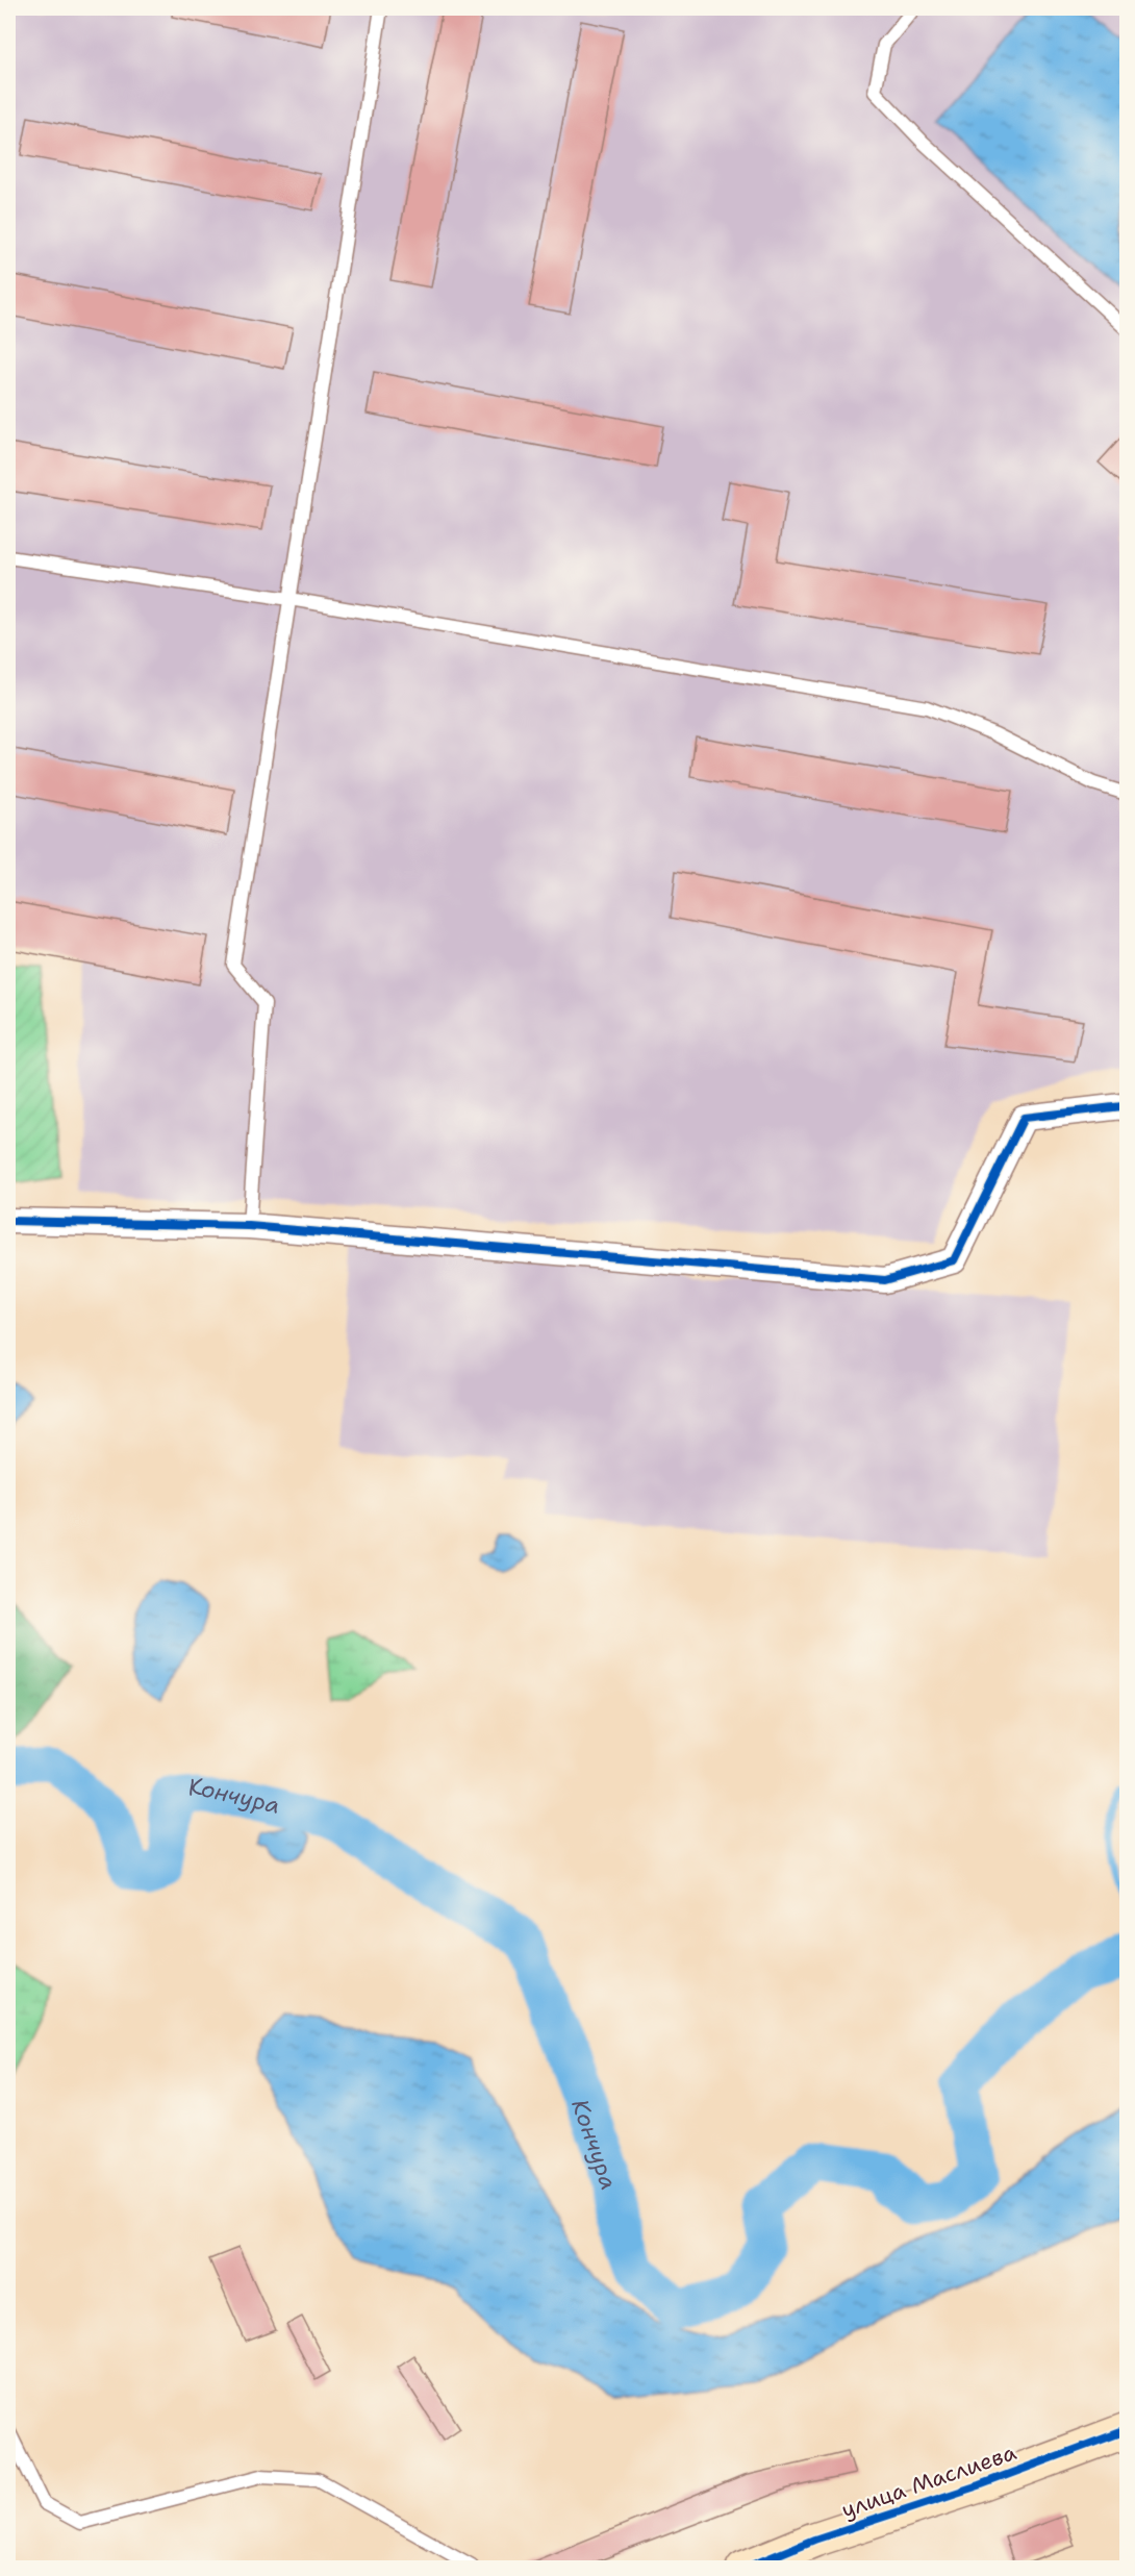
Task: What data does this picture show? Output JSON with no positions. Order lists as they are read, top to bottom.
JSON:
{
  "streets": {
    "street": ["улица Маслиева"]
  },
  "water": ["Кончура"]
}
